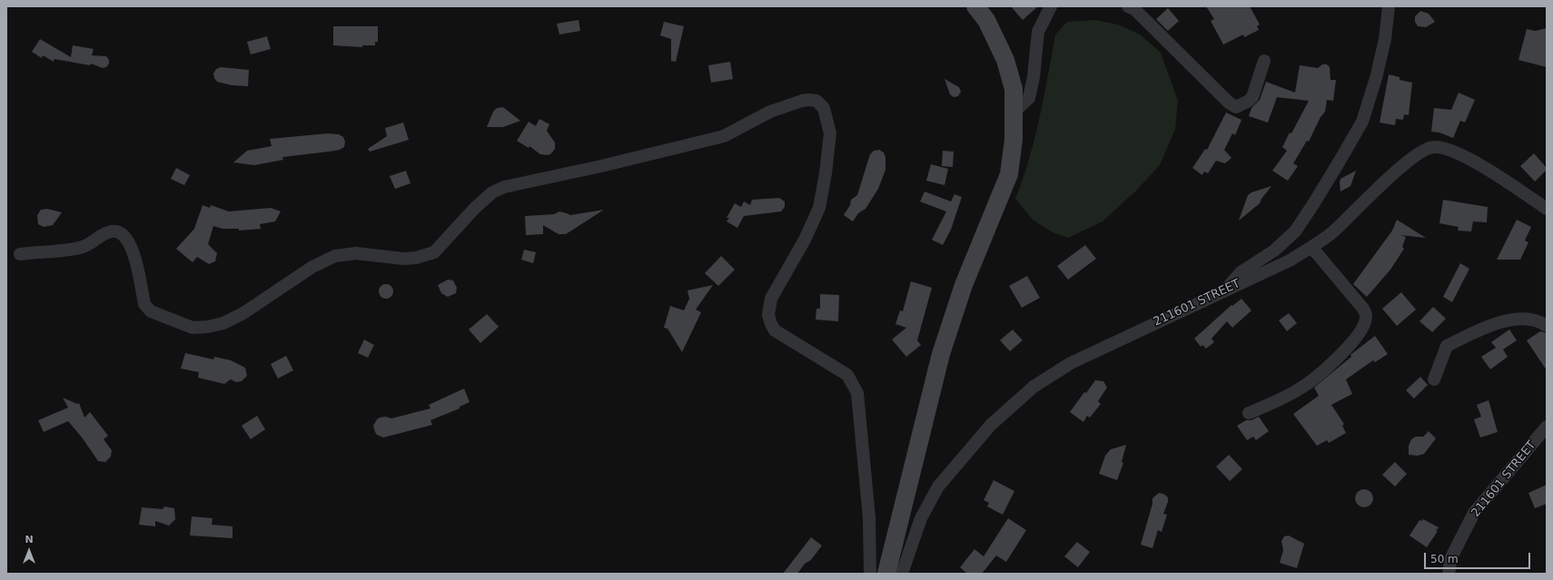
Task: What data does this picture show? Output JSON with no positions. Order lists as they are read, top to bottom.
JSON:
{
  "streets": {
    "street": ["211601 STREET"]
  },
  "scale_bar": "50 m",
  "north": "top"
}
